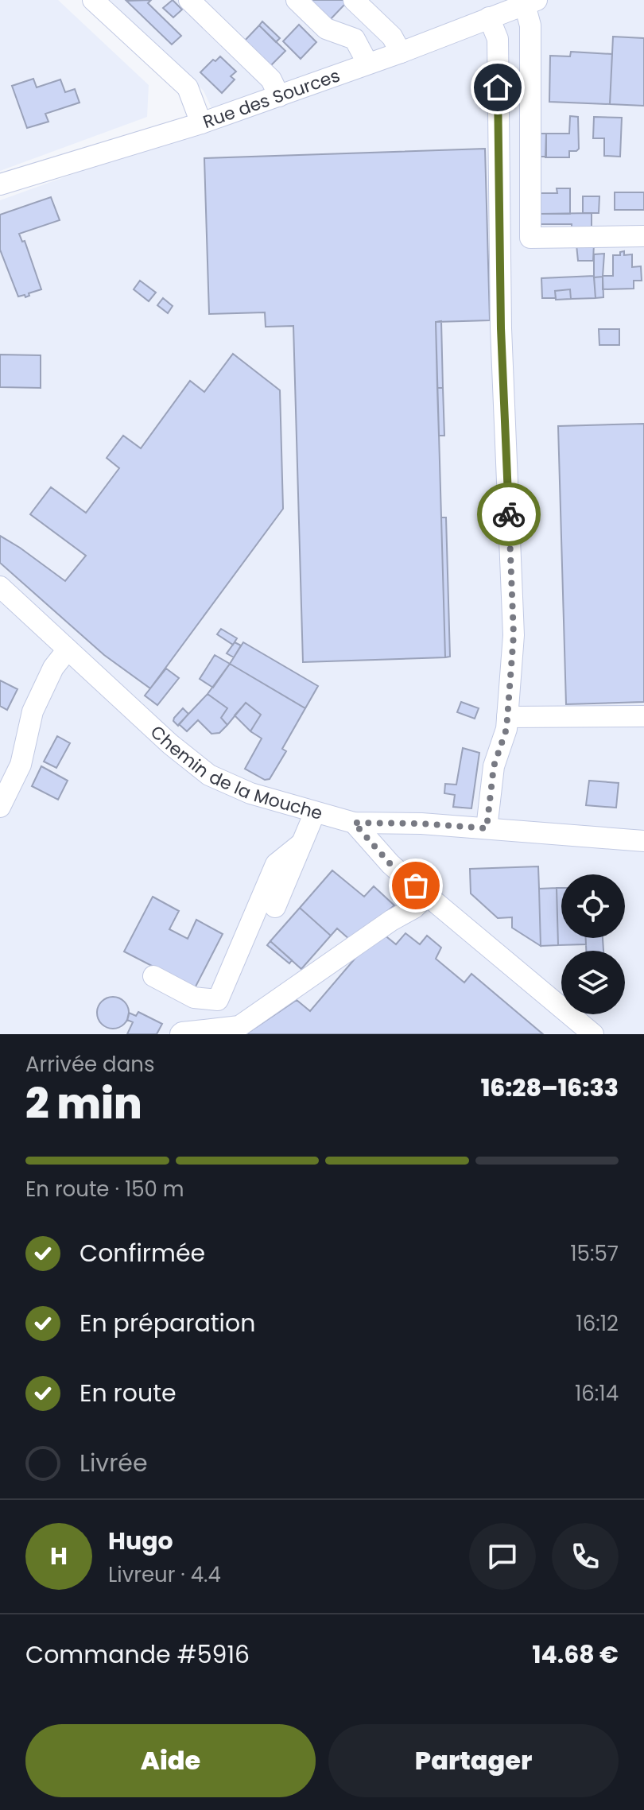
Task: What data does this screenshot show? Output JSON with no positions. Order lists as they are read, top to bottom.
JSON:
{
  "streets": {
    "street": ["Rue des Sources", "Chemin de la Mouche"]
  },
  "page": {
    "heading": ["2 min", "Arrivée dans", "16:28–16:33"],
    "panel": [
      "Hugo",
      "Livreur · 4.4",
      "Commande #5916",
      "14.68 €"
    ],
    "bar": "En route · 150 m",
    "list": [
      ["Confirmée", "15:57"],
      ["En préparation", "16:12"],
      ["En route", "16:14"],
      "Livrée"
    ],
    "round": "H",
    "buttons": ["Aide", "Partager"]
  }
}
